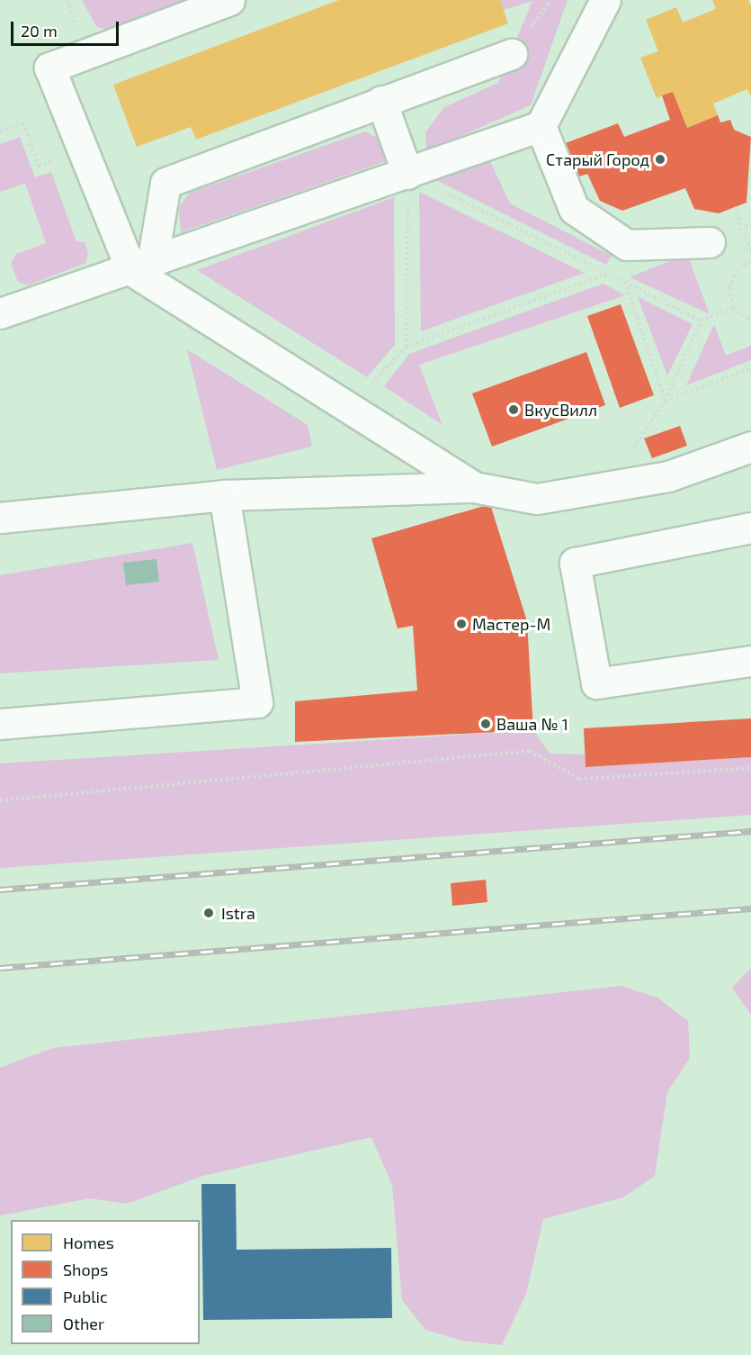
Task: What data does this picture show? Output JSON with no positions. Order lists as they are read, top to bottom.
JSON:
{
  "places": [
    "Старый Город",
    "ВкусВилл",
    "Мастер-М",
    "Ваша № 1",
    "Istra"
  ],
  "legend": [
    "Homes",
    "Shops",
    "Public",
    "Other"
  ],
  "scale_bar": "20 m"
}
